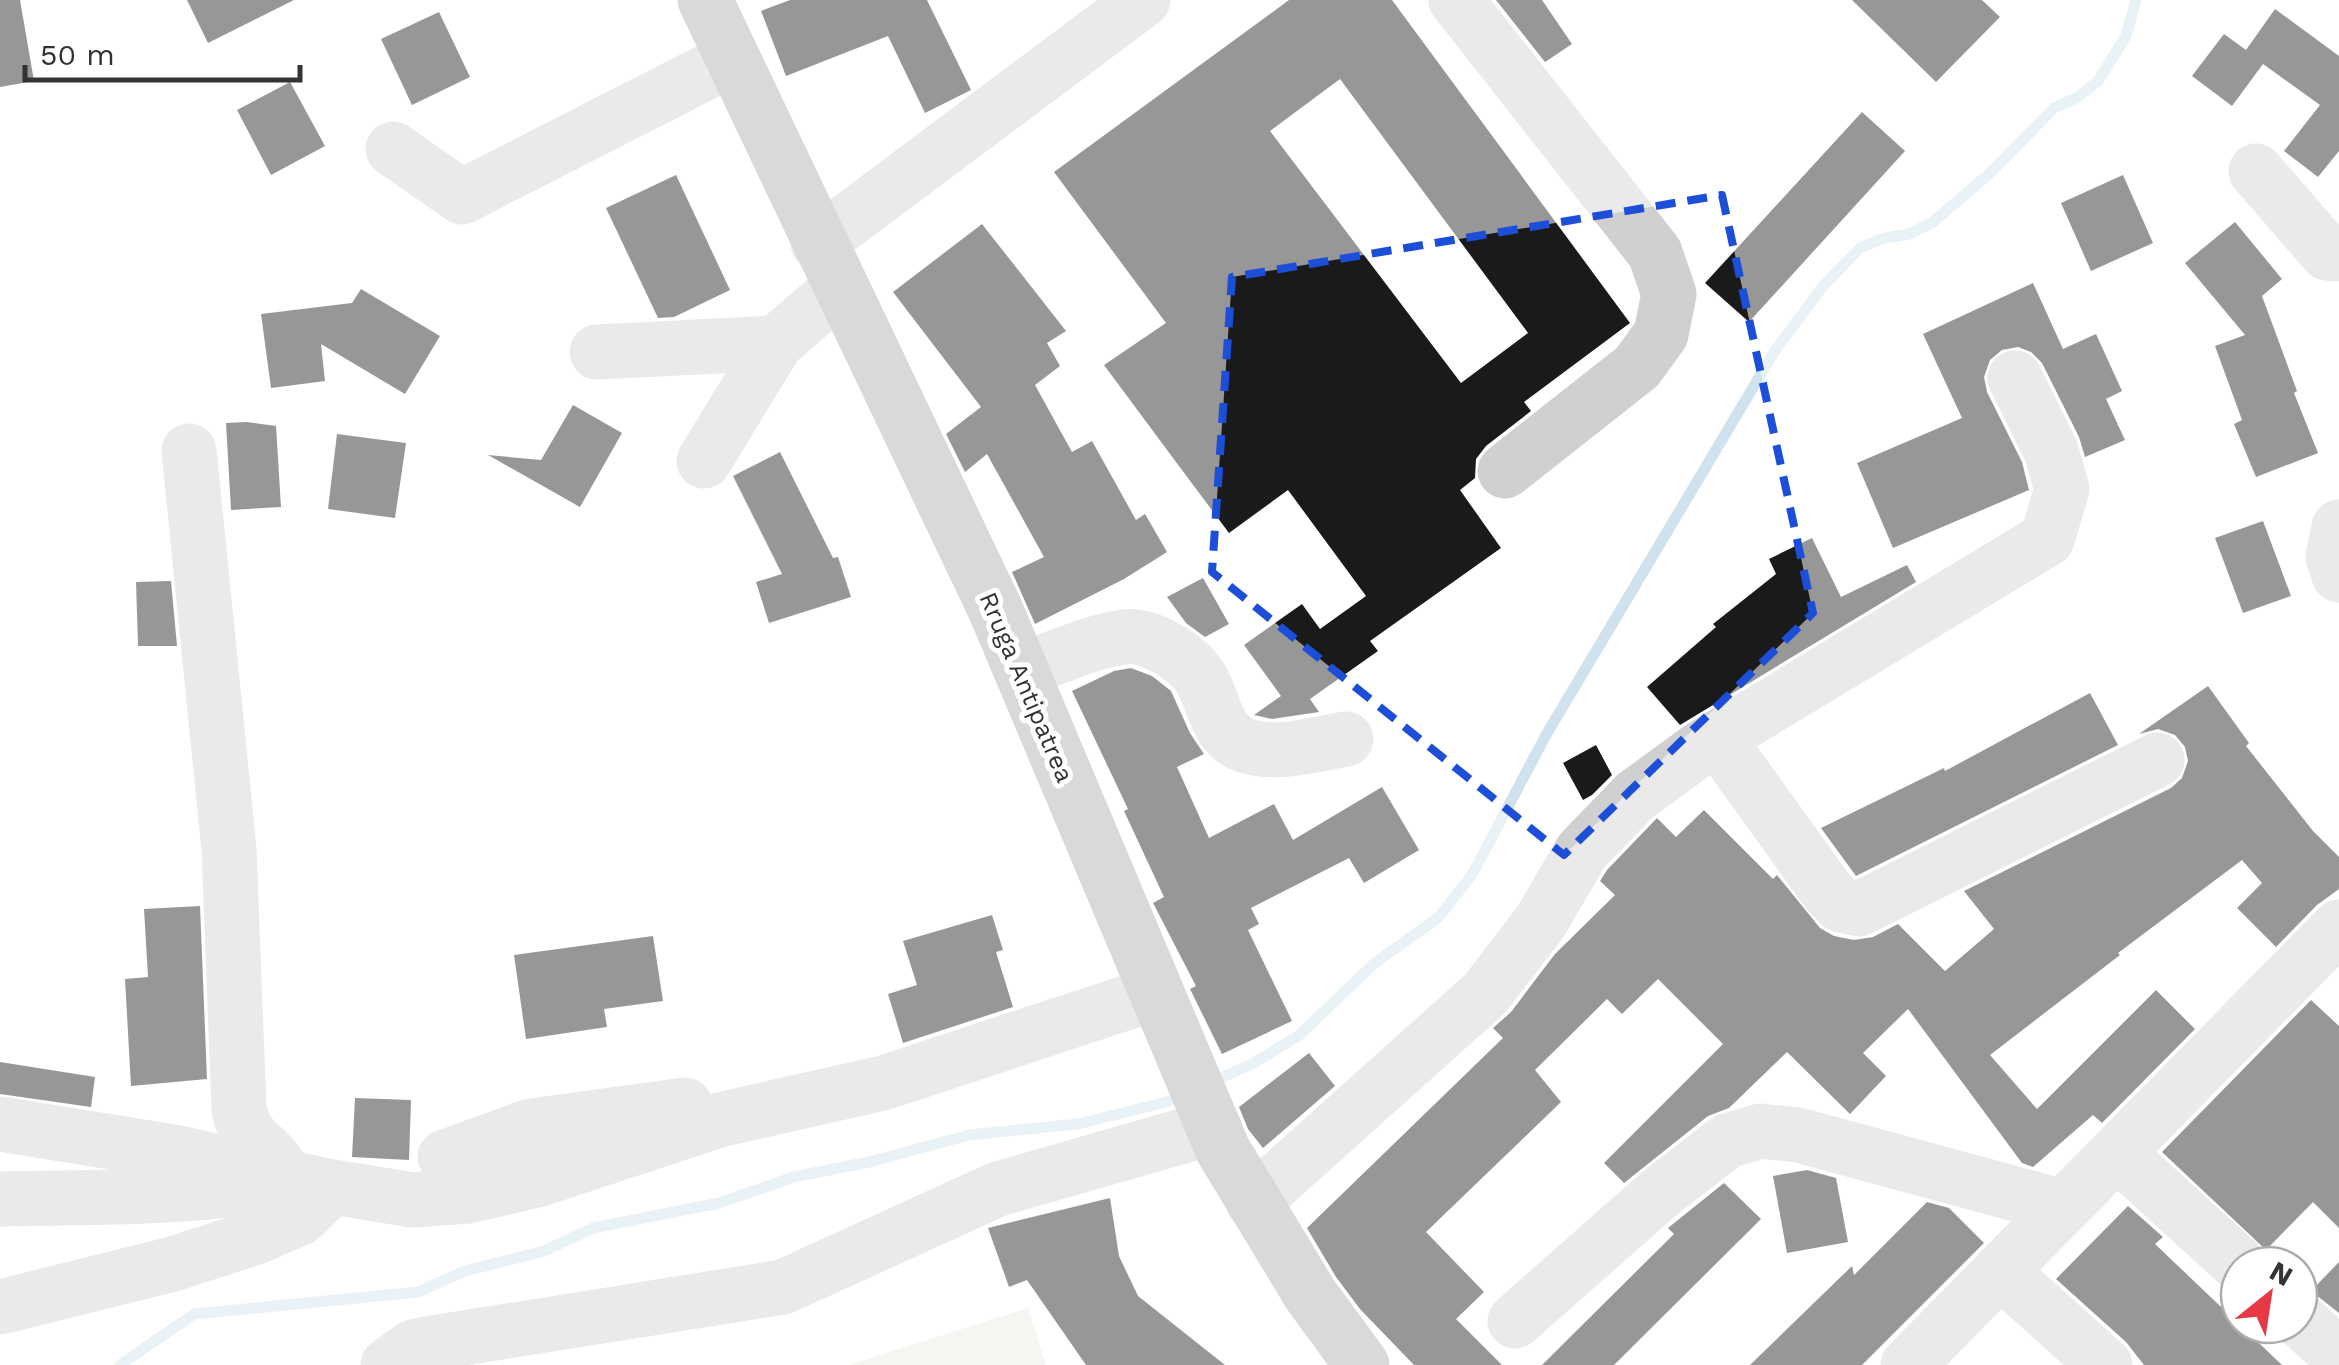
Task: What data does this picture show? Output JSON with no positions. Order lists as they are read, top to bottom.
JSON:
{
  "streets": {
    "main road": ["Rruga Antipatrea"]
  },
  "scale_bar": "50 m",
  "north": "top right"
}
